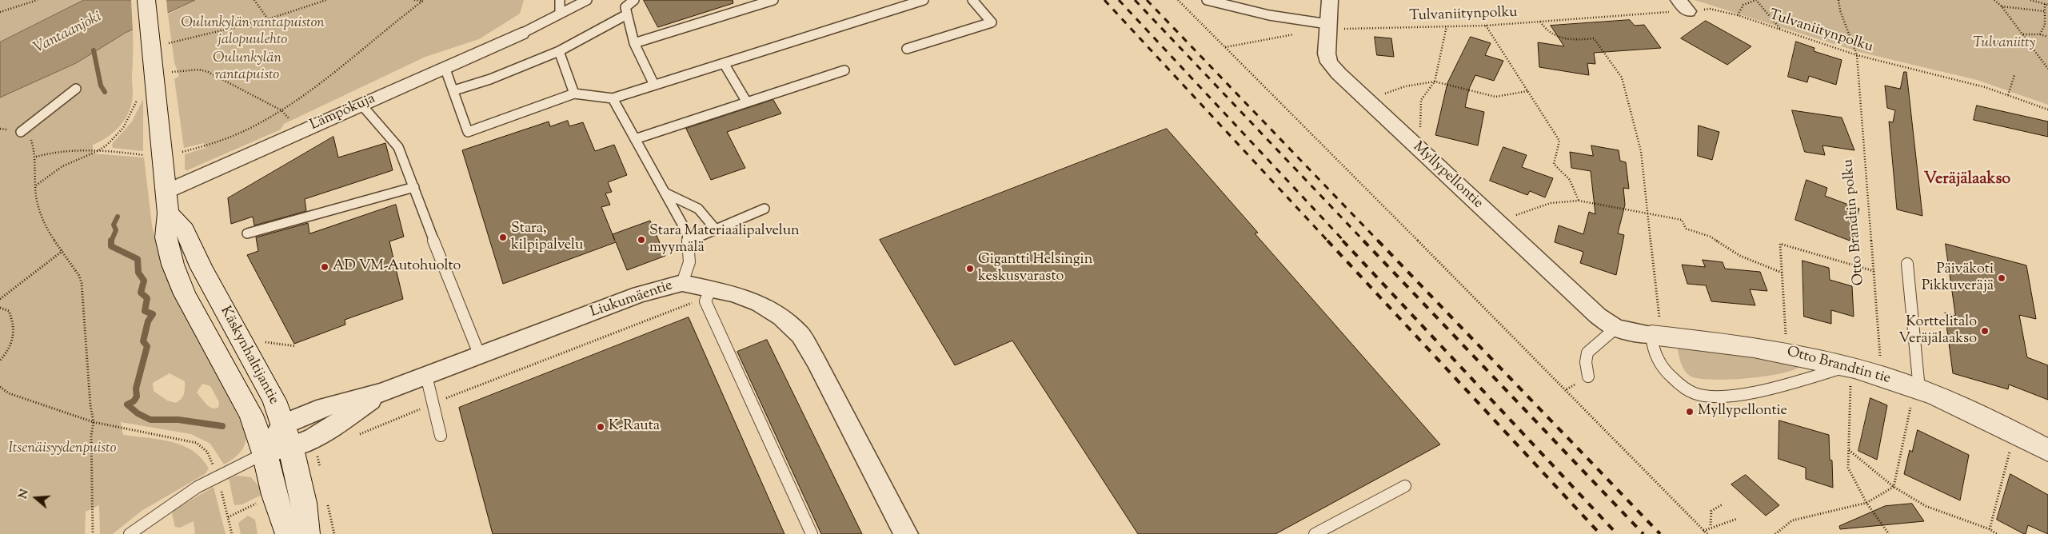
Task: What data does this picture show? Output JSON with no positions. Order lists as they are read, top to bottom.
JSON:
{
  "streets": {
    "main road": ["Käskynhaltijantie", "Otto Brandtin tie"],
    "street": ["Lämpökuja", "Myllypellontie", "Liukumäentie"],
    "path": ["Tulvaniitynpolku", "Otto Brandtin polku"]
  },
  "crossings": [
    ["Tulvaniitynpolku", "Myllypellontie"],
    ["Tulvaniitynpolku", "Otto Brandtin polku"],
    ["Lämpökuja", "Käskynhaltijantie"],
    ["Myllypellontie", "Otto Brandtin tie"],
    ["Otto Brandtin polku", "Otto Brandtin tie"],
    ["Liukumäentie", "Käskynhaltijantie"]
  ],
  "districts": ["Veräjälaakso"],
  "water": ["Vantaanjoki"],
  "parks": [
    "Oulunkylän rantapuiston jalopuulehto",
    "Tulvaniitty",
    "Oulunkylän rantapuisto",
    "Itsenäisyydenpuisto"
  ],
  "places": [
    "Stara, kilpipalvelu",
    "Stara Materiaalipalvelun myymälä",
    "AD VM-Autohuolto",
    "Gigantti Helsingin keskusvarasto",
    "Päiväkoti Pikkuveräjä",
    "Korttelitalo Veräjälaakso",
    "Myllypellontie",
    "K-Rauta"
  ],
  "north": "left"
}
